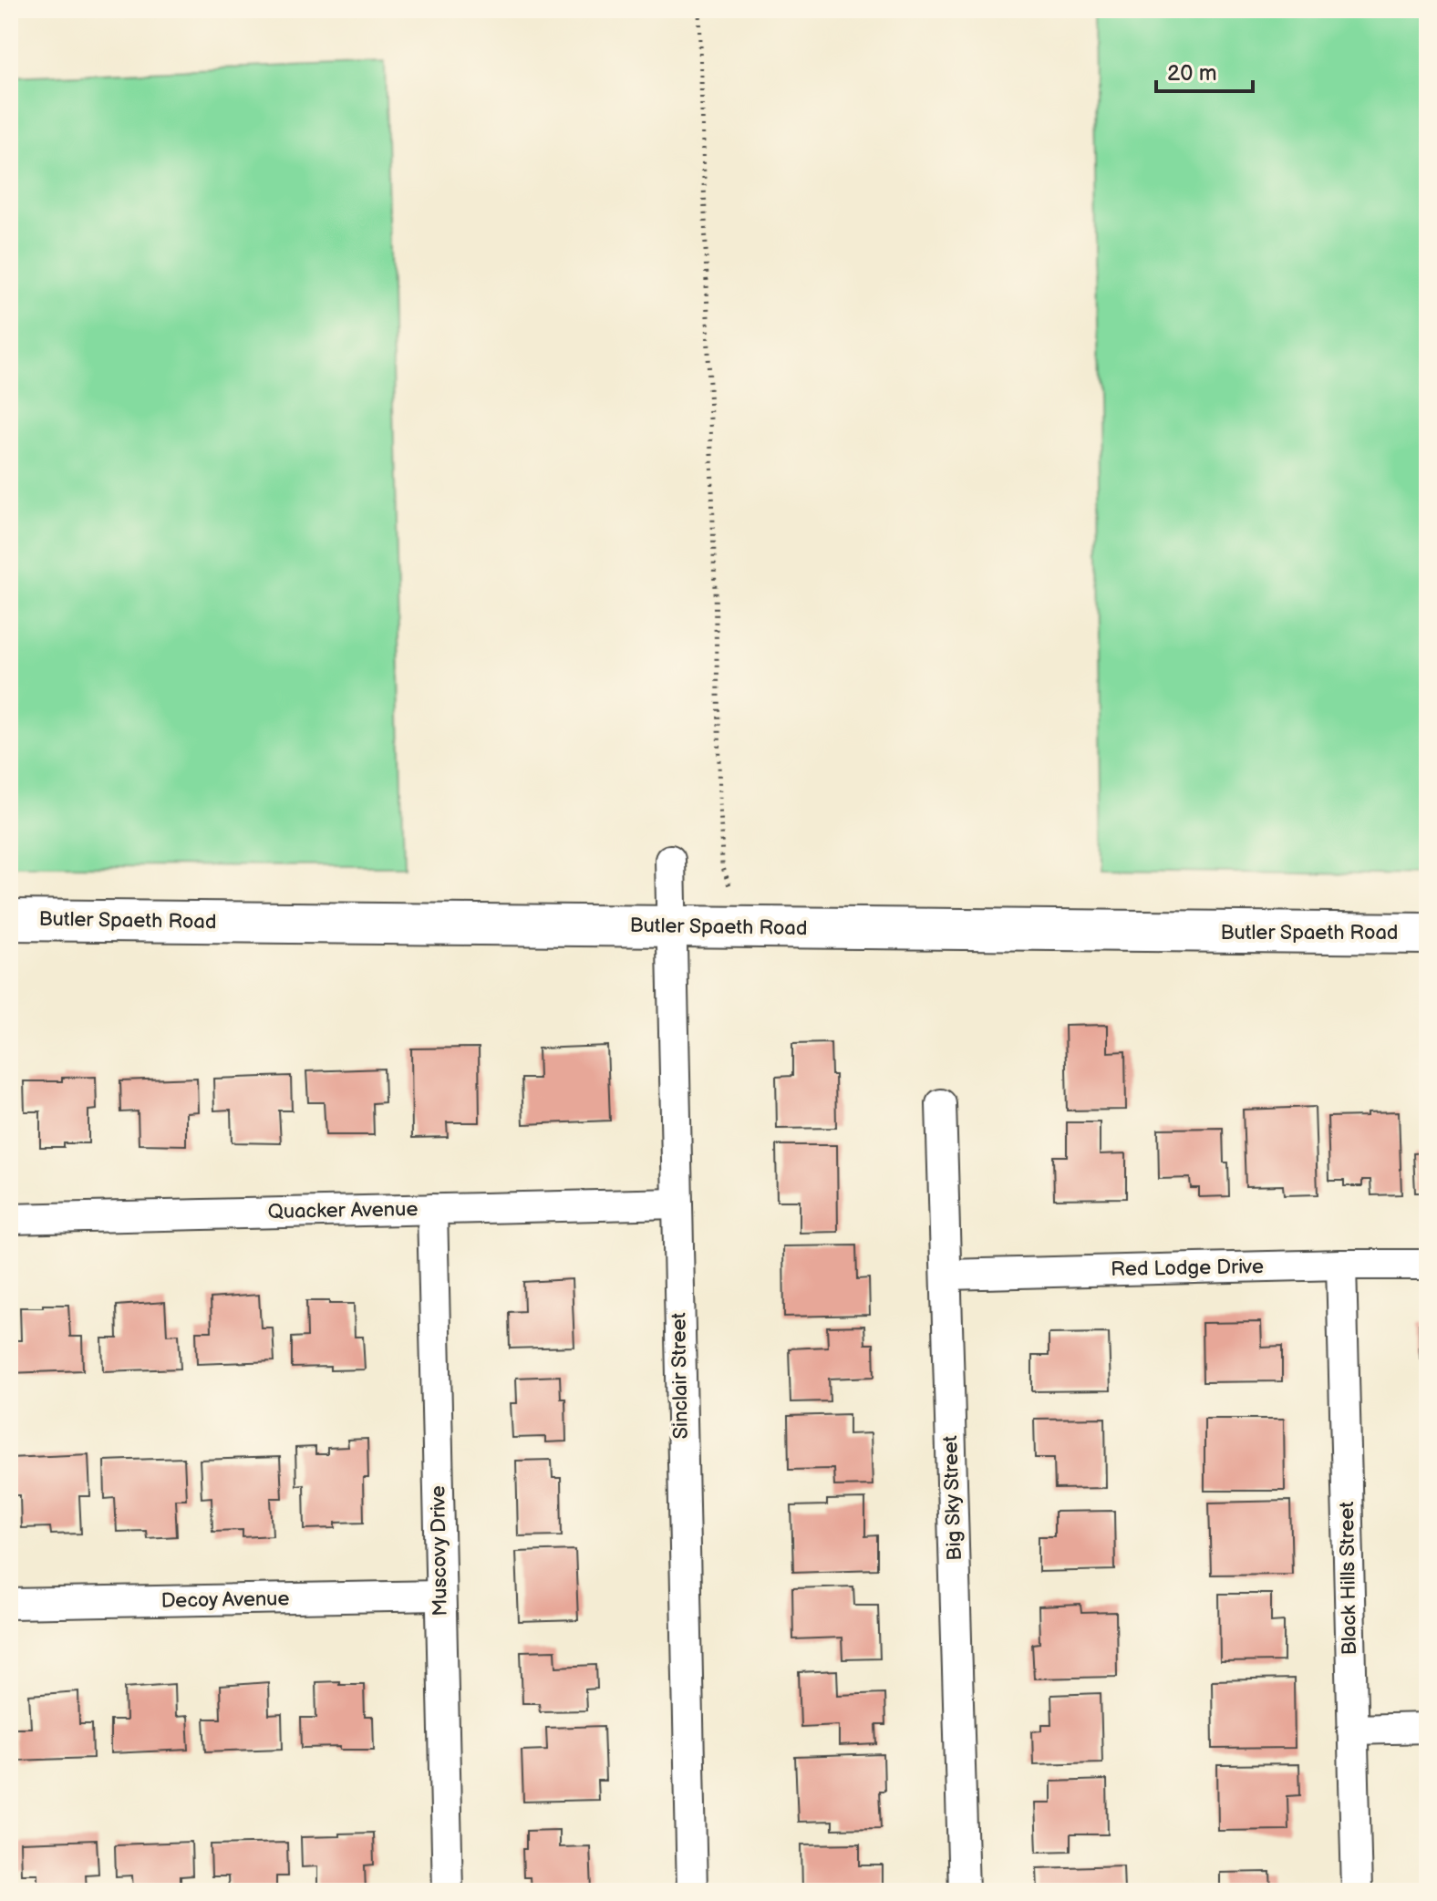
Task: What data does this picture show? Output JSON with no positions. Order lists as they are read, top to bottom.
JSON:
{
  "streets": {
    "main road": ["Butler Spaeth Road"],
    "street": [
      "Quacker Avenue",
      "Red Lodge Drive",
      "Sinclair Street",
      "Big Sky Street",
      "Muscovy Drive",
      "Black Hills Street",
      "Decoy Avenue"
    ]
  },
  "crossings": [
    ["Butler Spaeth Road", "Sinclair Street"],
    ["Quacker Avenue", "Sinclair Street"],
    ["Quacker Avenue", "Muscovy Drive"],
    ["Red Lodge Drive", "Big Sky Street"],
    ["Red Lodge Drive", "Black Hills Street"],
    ["Muscovy Drive", "Decoy Avenue"]
  ],
  "scale_bar": "20 m"
}
